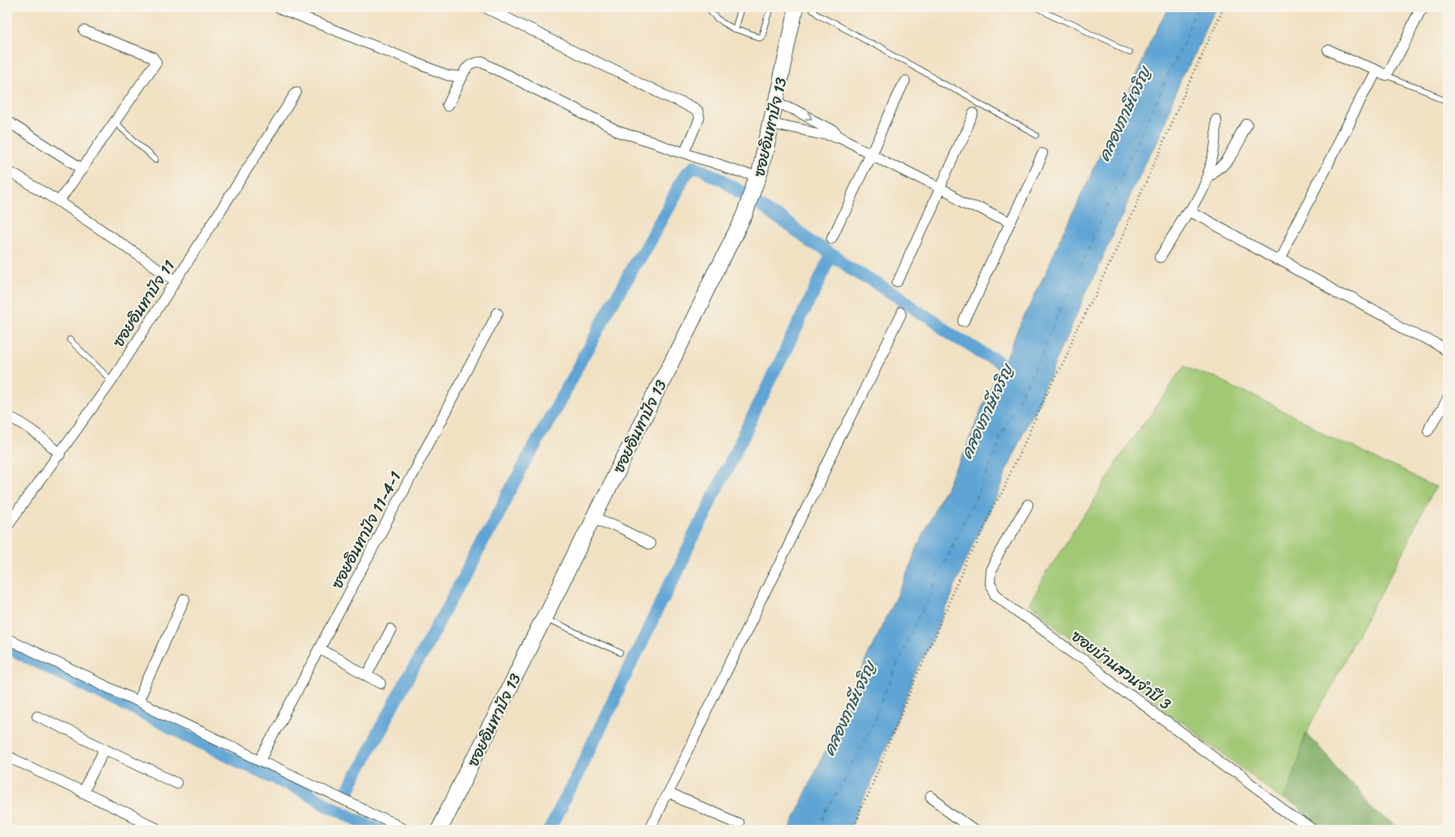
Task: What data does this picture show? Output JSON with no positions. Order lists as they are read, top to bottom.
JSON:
{
  "streets": {
    "street": [
      "ซอยอินทาปัจ 13",
      "ซอยอินทาปัจ 11",
      "ซอยอินทาปัจ 11-4-1",
      "ซอยบ้านสวนจำปี 3"
    ]
  },
  "water": ["คลองภาษีเจริญ"]
}
